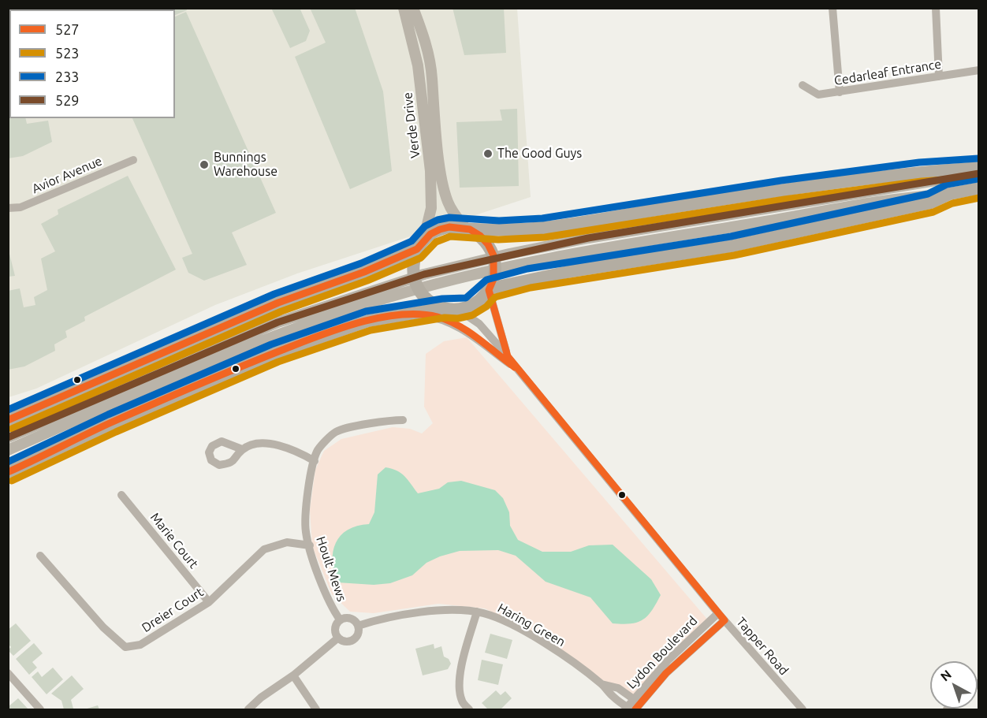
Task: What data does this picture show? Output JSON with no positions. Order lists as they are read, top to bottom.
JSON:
{
  "streets": {
    "main road": ["Verde Drive"],
    "street": [
      "Cedarleaf Entrance",
      "Avior Avenue",
      "Marie Court",
      "Hoult Mews",
      "Dreier Court",
      "Haring Green",
      "Tapper Road",
      "Lydon Boulevard"
    ]
  },
  "crossings": [
    ["Verde Drive", "Tapper Road"],
    ["Marie Court", "Dreier Court"],
    ["Hoult Mews", "Dreier Court"],
    ["Hoult Mews", "Haring Green"],
    ["Haring Green", "Lydon Boulevard"],
    ["Tapper Road", "Lydon Boulevard"]
  ],
  "places": ["The Good Guys", "Bunnings Warehouse"],
  "lines": [
    "transit line 233",
    "transit line 529",
    "transit line 523",
    "transit line 527"
  ],
  "legend": [
    "527",
    "523",
    "233",
    "529"
  ],
  "north": "top left"
}
